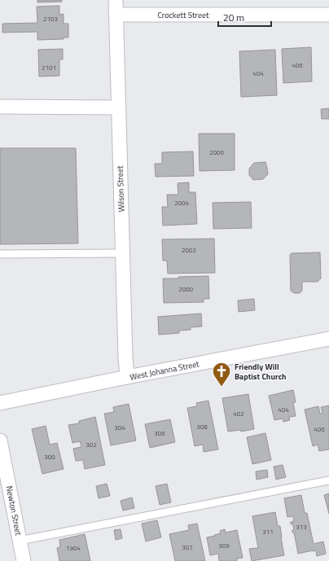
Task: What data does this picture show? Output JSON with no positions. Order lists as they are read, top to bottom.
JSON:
{
  "streets": {
    "street": [
      "Crockett Street",
      "Wilson Street",
      "West Johanna Street",
      "Newton Street"
    ]
  },
  "crossings": [
    ["Crockett Street", "Wilson Street"],
    ["Wilson Street", "West Johanna Street"]
  ],
  "places": {
    "church": ["Friendly Will Baptist Church"]
  },
  "house_numbers": [
    "2103",
    "406",
    "2101",
    "404",
    "2006",
    "2004",
    "2002",
    "2000",
    "404",
    "402",
    "308",
    "304",
    "406",
    "306",
    "302",
    "300",
    "313",
    "311",
    "309",
    "307",
    "1904"
  ],
  "scale_bar": "20 m"
}
